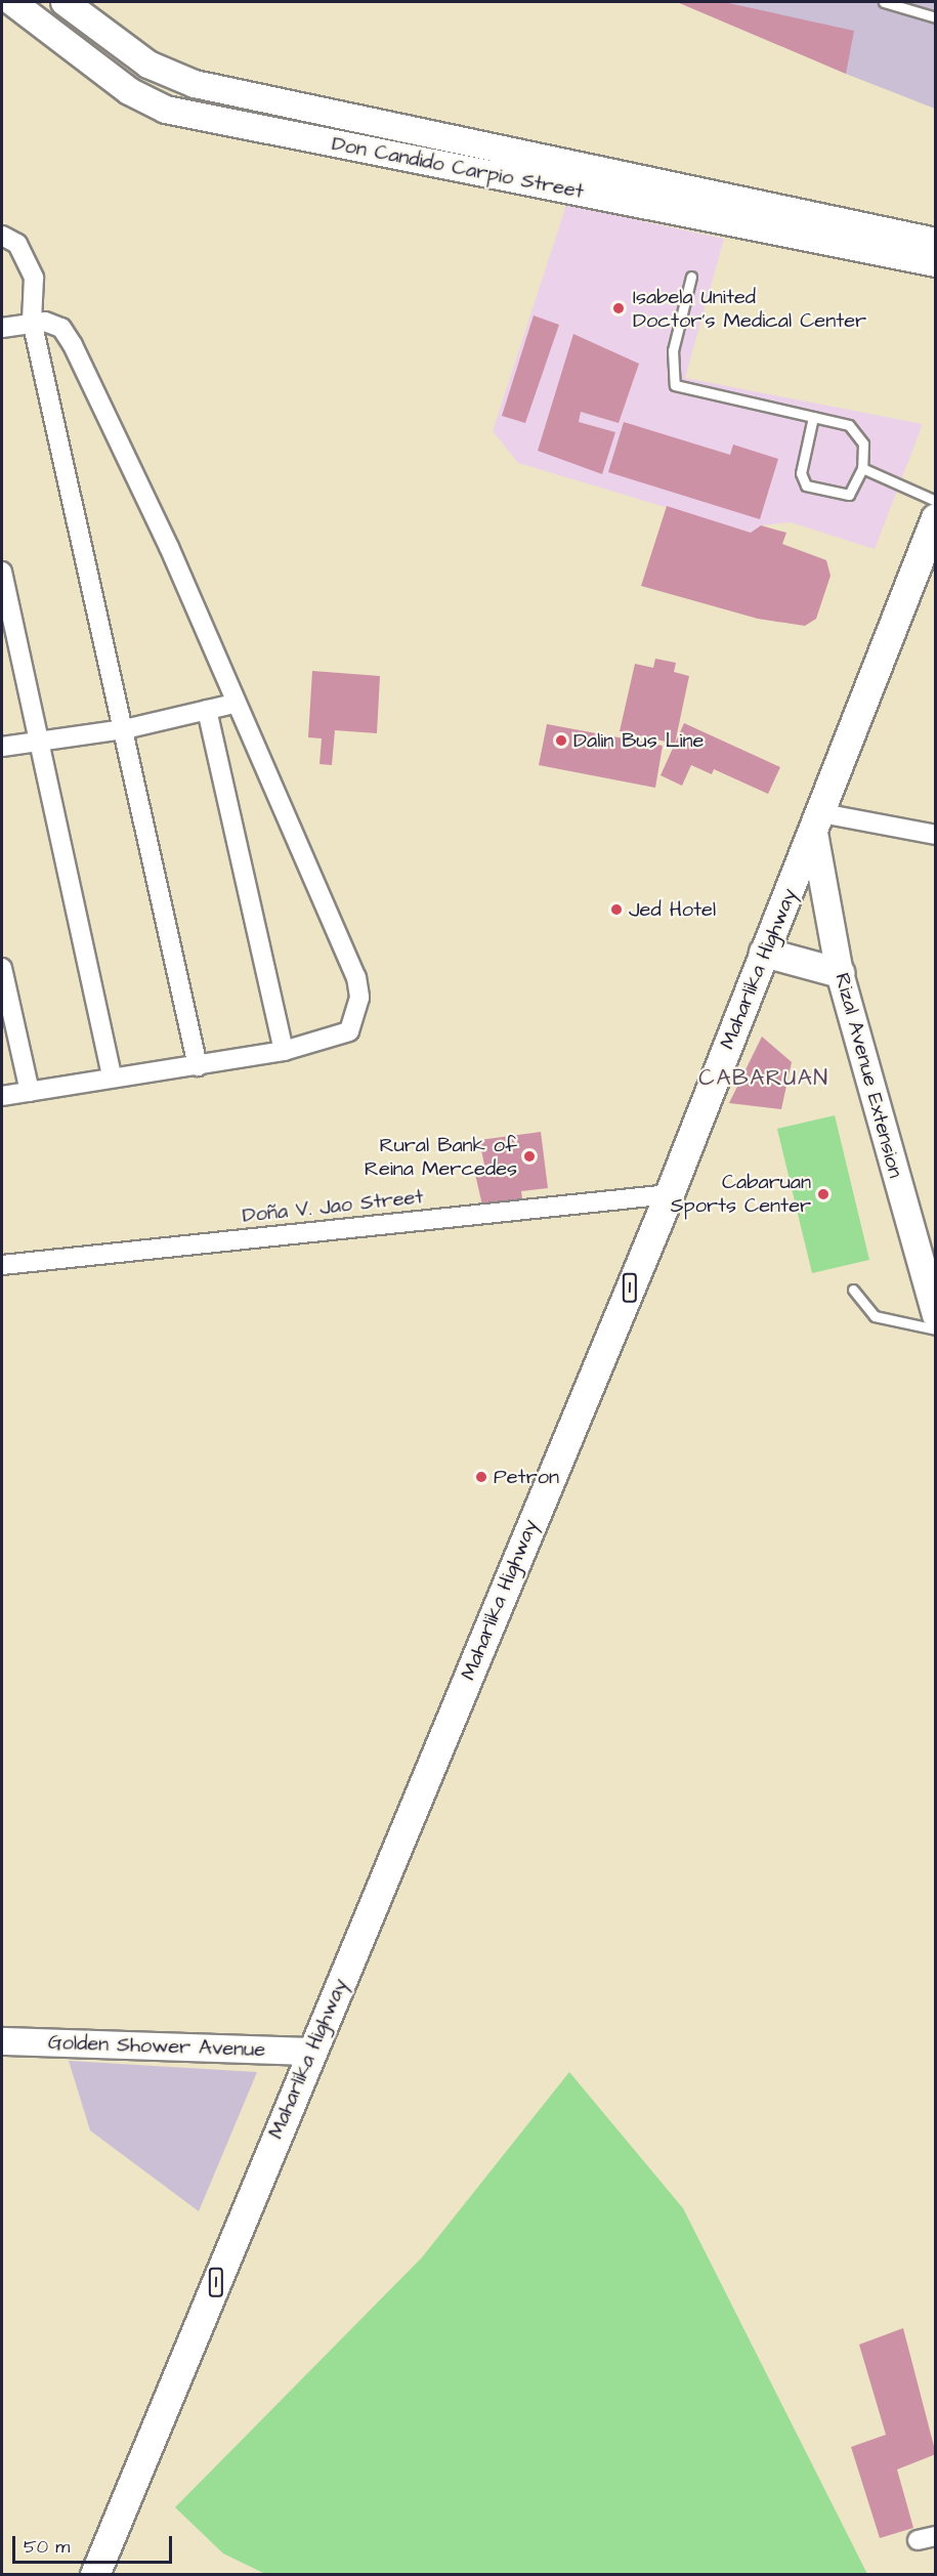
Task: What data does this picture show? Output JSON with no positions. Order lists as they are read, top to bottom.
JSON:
{
  "streets": {
    "main road": ["Maharlika Highway", "1"],
    "street": [
      "Don Candido Carpio Street",
      "Rizal Avenue Extension",
      "Doña V. Jao Street",
      "Golden Shower Avenue"
    ]
  },
  "crossings": [
    ["Maharlika Highway", "Rizal Avenue Extension"],
    ["Maharlika Highway", "Doña V. Jao Street"],
    ["Maharlika Highway", "Golden Shower Avenue"]
  ],
  "districts": ["CABARUAN"],
  "places": [
    "Isabela United Doctor's Medical Center",
    "Dalin Bus Line",
    "Jed Hotel",
    "Rural Bank of Reina Mercedes",
    "Cabaruan Sports Center",
    "Petron"
  ],
  "scale_bar": "50 m"
}
